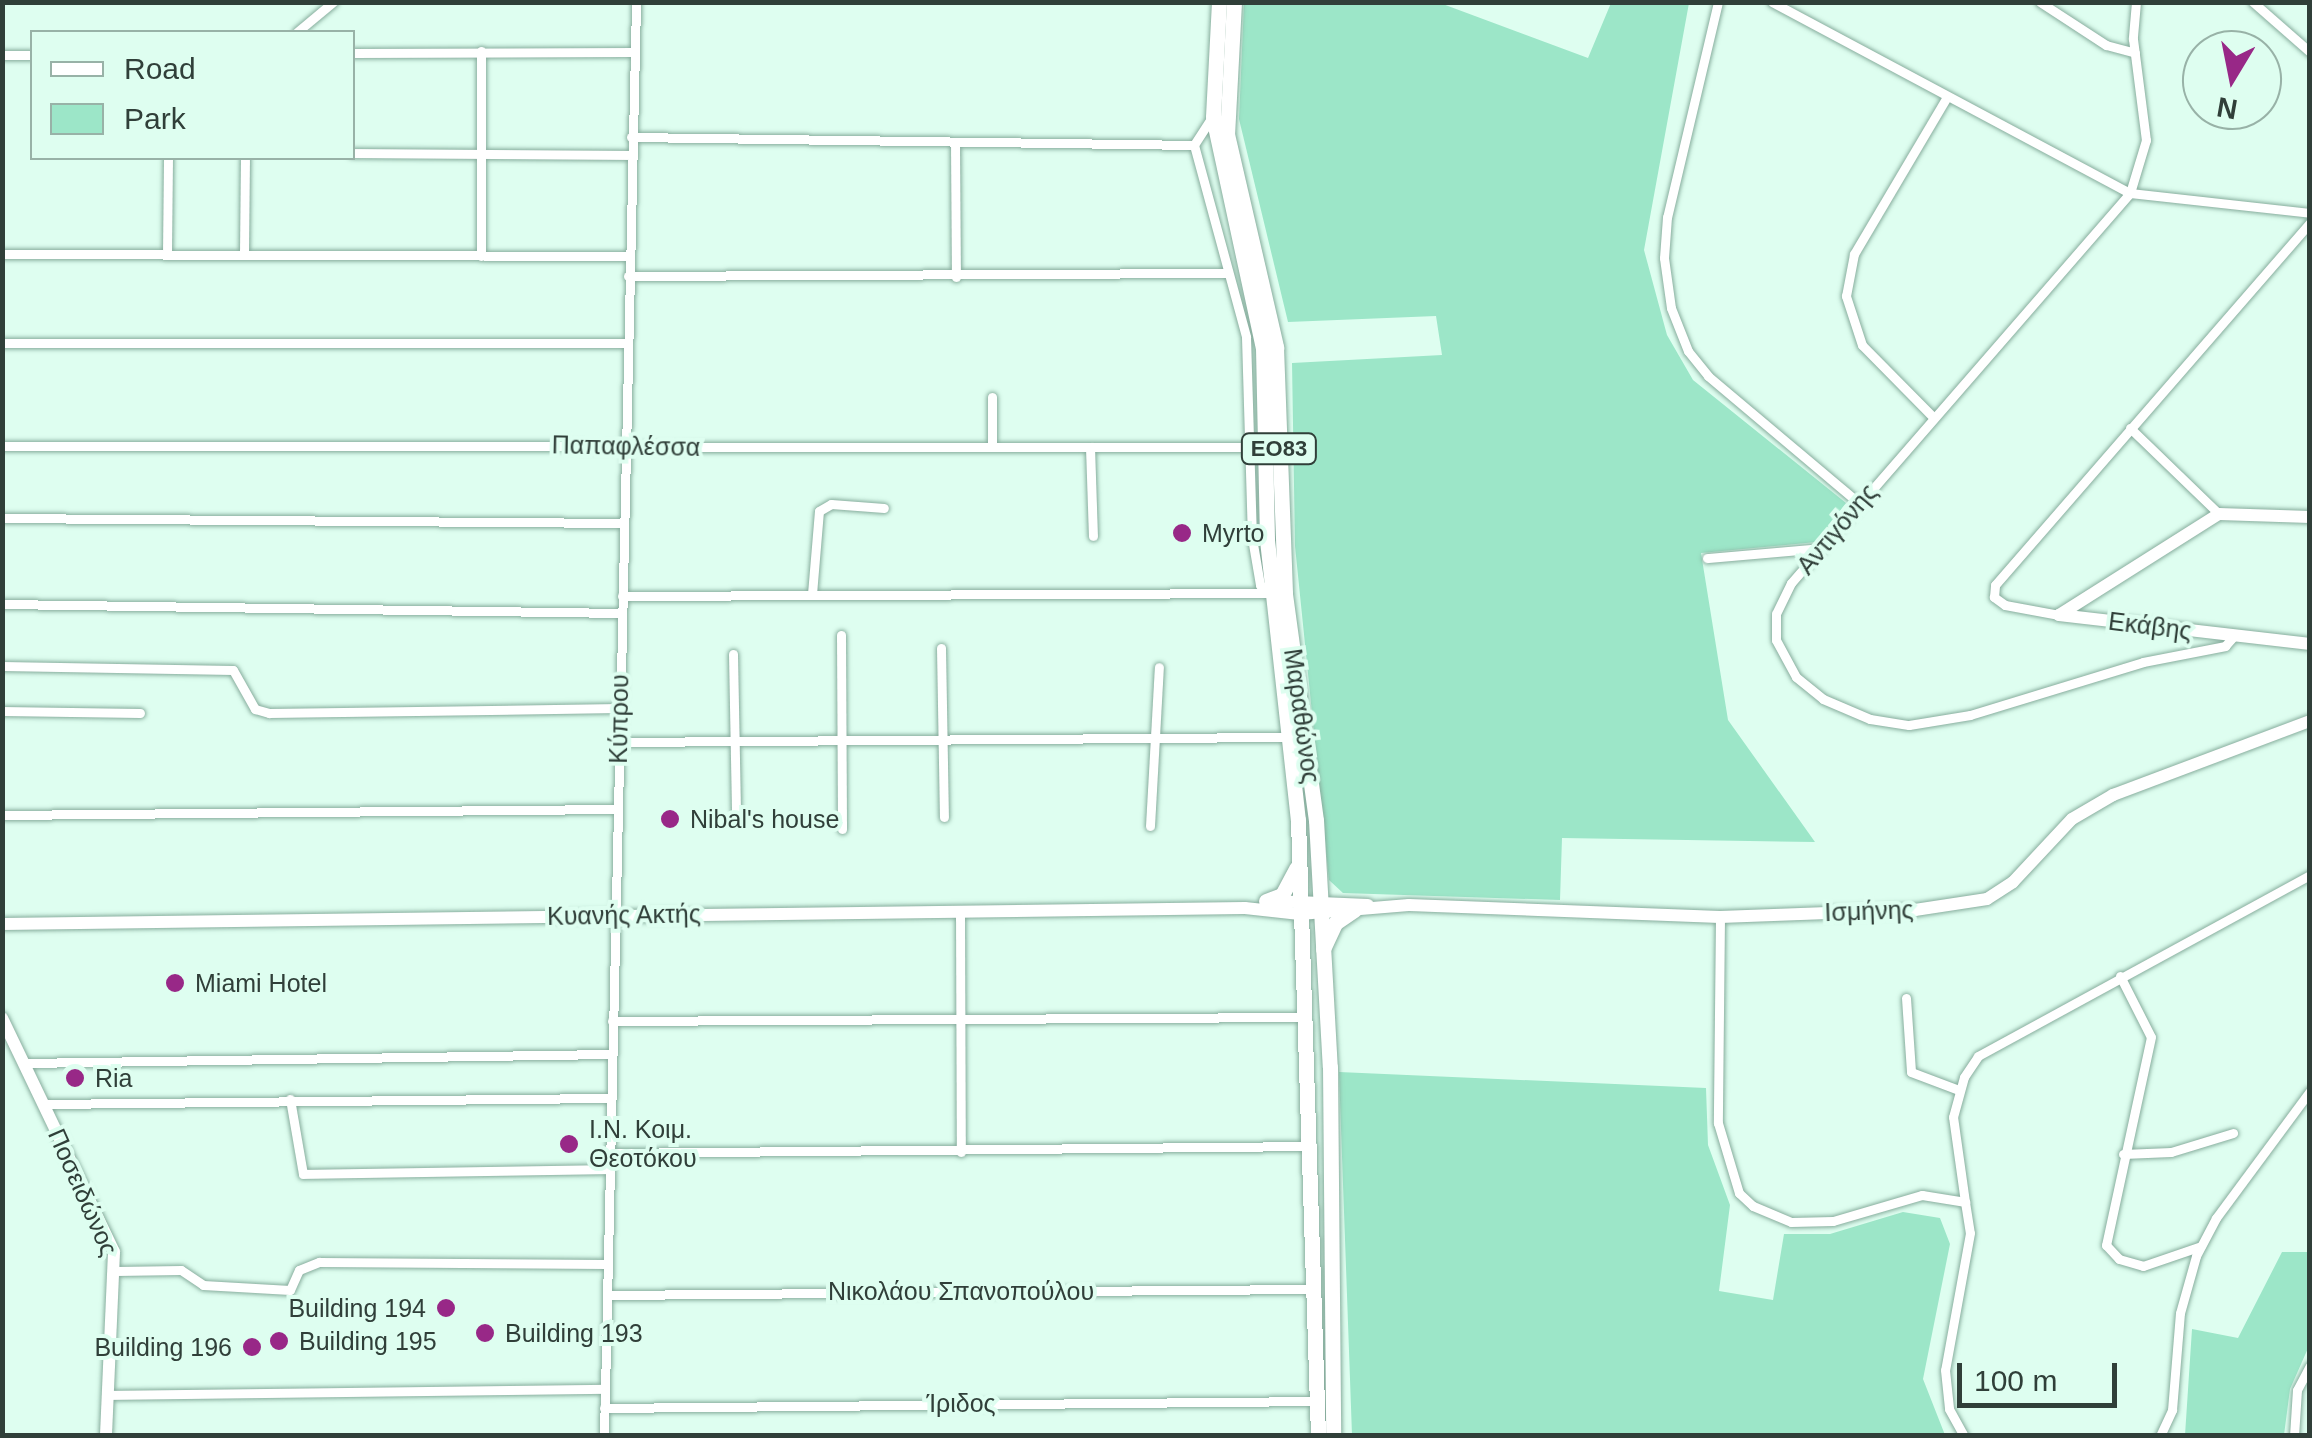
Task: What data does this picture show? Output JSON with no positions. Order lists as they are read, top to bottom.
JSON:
{
  "streets": {
    "main road": ["ΕΟ83", "Μαραθώνος"],
    "street": [
      "Παπαφλέσσα",
      "Αντιγόνης",
      "Εκάβης",
      "Κύπρου",
      "Ισμήνης",
      "Κυανής Ακτής",
      "Ποσειδώνος",
      "Νικολάου Σπανοπούλου",
      "Ίριδος"
    ]
  },
  "crossings": [
    ["Παπαφλέσσα", "Κύπρου"],
    ["Αντιγόνης", "Εκάβης"],
    ["Μαραθώνος", "Κυανής Ακτής"],
    ["Μαραθώνος", "Νικολάου Σπανοπούλου"],
    ["Μαραθώνος", "Ίριδος"],
    ["Κύπρου", "Κυανής Ακτής"],
    ["Κύπρου", "Νικολάου Σπανοπούλου"],
    ["Κύπρου", "Ίριδος"]
  ],
  "places": [
    "Myrto",
    "Nibal's house",
    "Miami Hotel",
    "Ria",
    "Ι.Ν. Κοιμ. Θεοτόκου",
    "Building 194",
    "Building 193",
    "Building 195",
    "Building 196"
  ],
  "legend": ["Road", "Park"],
  "scale_bar": "100 m",
  "north": "bottom"
}
